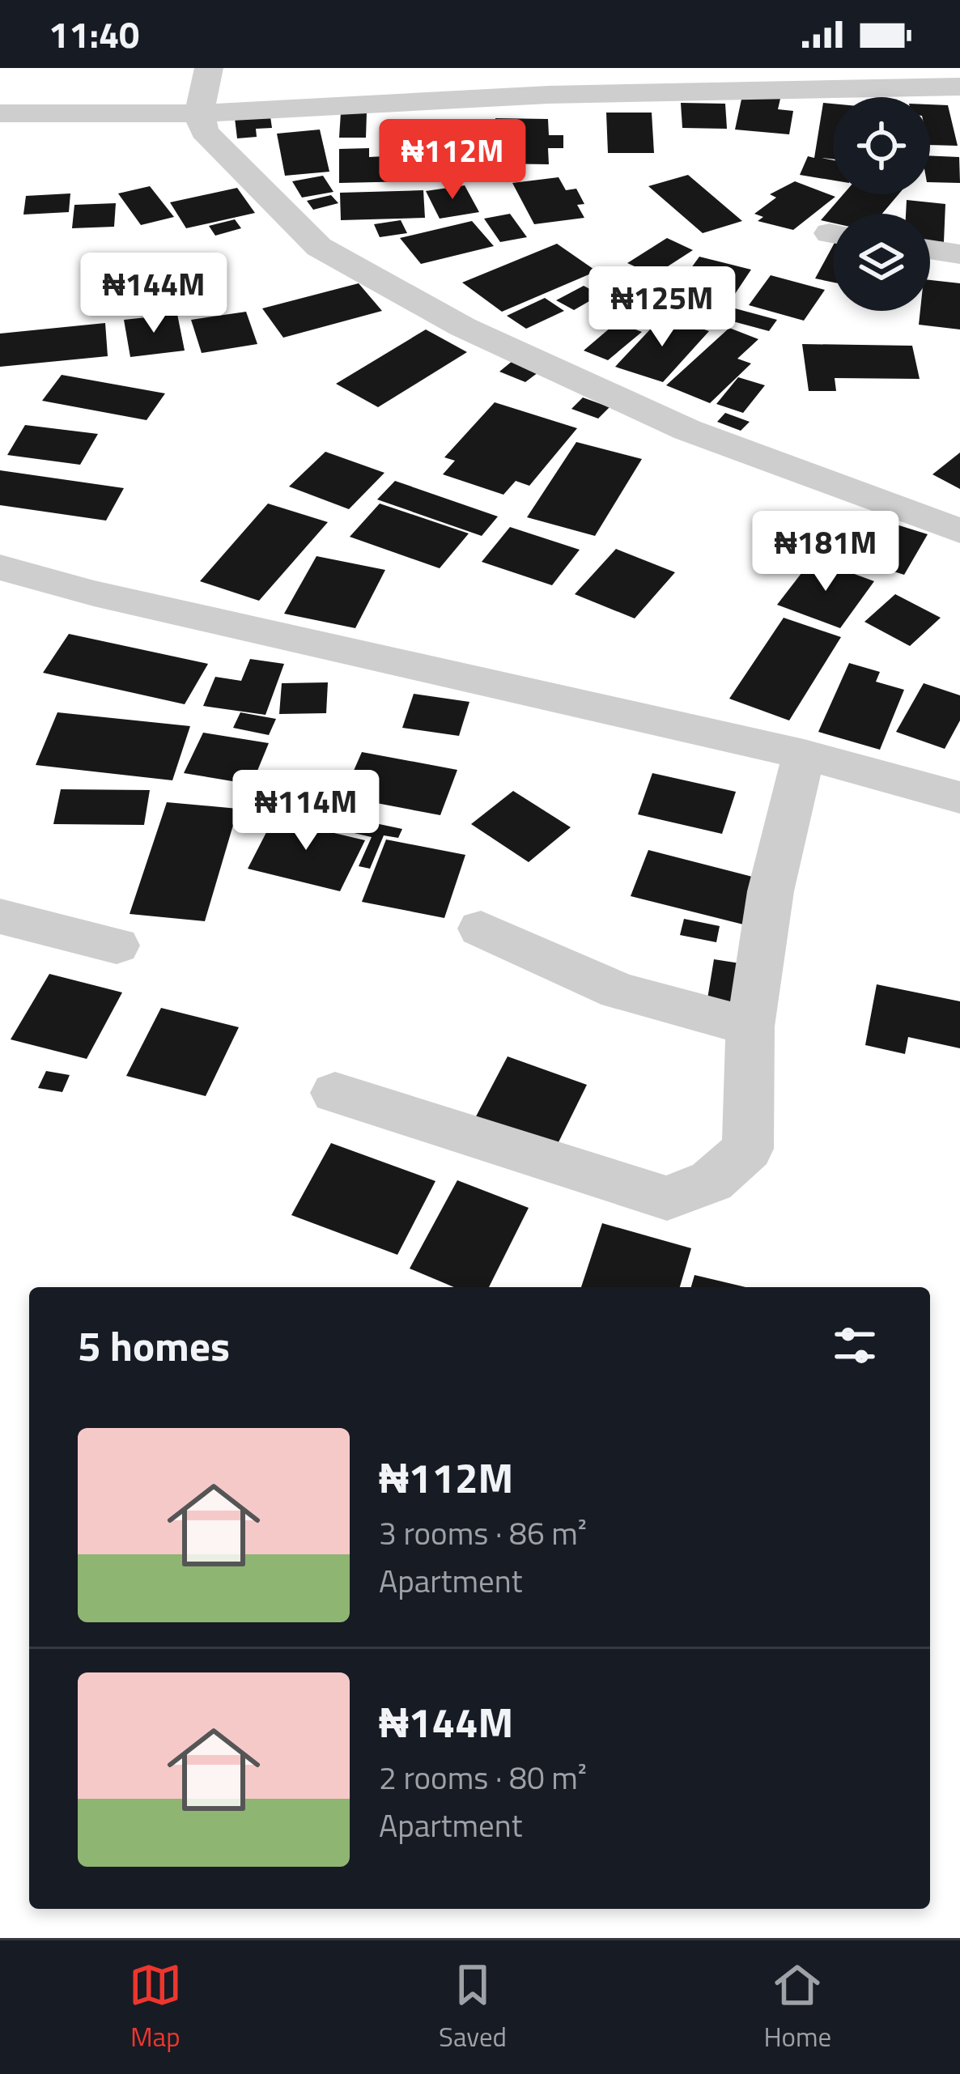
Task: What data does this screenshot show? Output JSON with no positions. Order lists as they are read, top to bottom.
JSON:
{
  "page": {
    "status": "11:40",
    "price": [
      "₦112M",
      "₦144M",
      "₦125M",
      "₦181M",
      "₦114M"
    ],
    "heading": "5 homes",
    "list": [
      {
        "name": "₦112M",
        "note": "3 rooms · 86 m² · Apartment"
      },
      {
        "name": "₦144M",
        "note": "2 rooms · 80 m² · Apartment"
      }
    ],
    "tabs": ["Map", "Saved", "Home"]
  }
}
